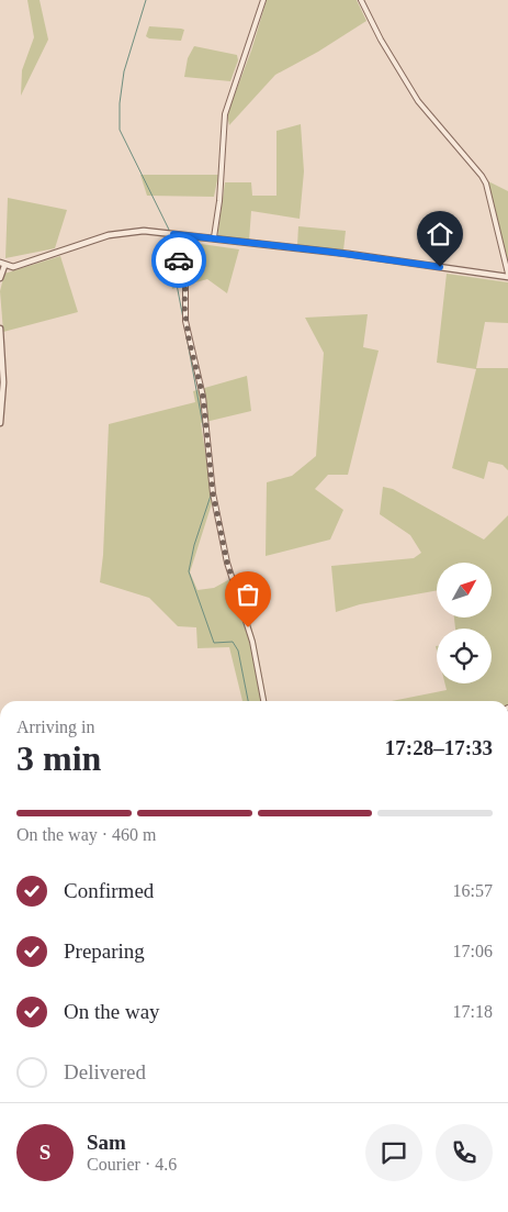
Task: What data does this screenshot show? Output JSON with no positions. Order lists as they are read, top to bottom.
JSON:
{
  "north": "top right",
  "page": {
    "heading": ["3 min", "Arriving in", "17:28–17:33"],
    "panel": ["Sam", "Courier · 4.6"],
    "bar": "On the way · 460 m",
    "list": [
      ["Confirmed", "16:57"],
      ["Preparing", "17:06"],
      ["On the way", "17:18"],
      "Delivered"
    ],
    "round": "S"
  }
}
